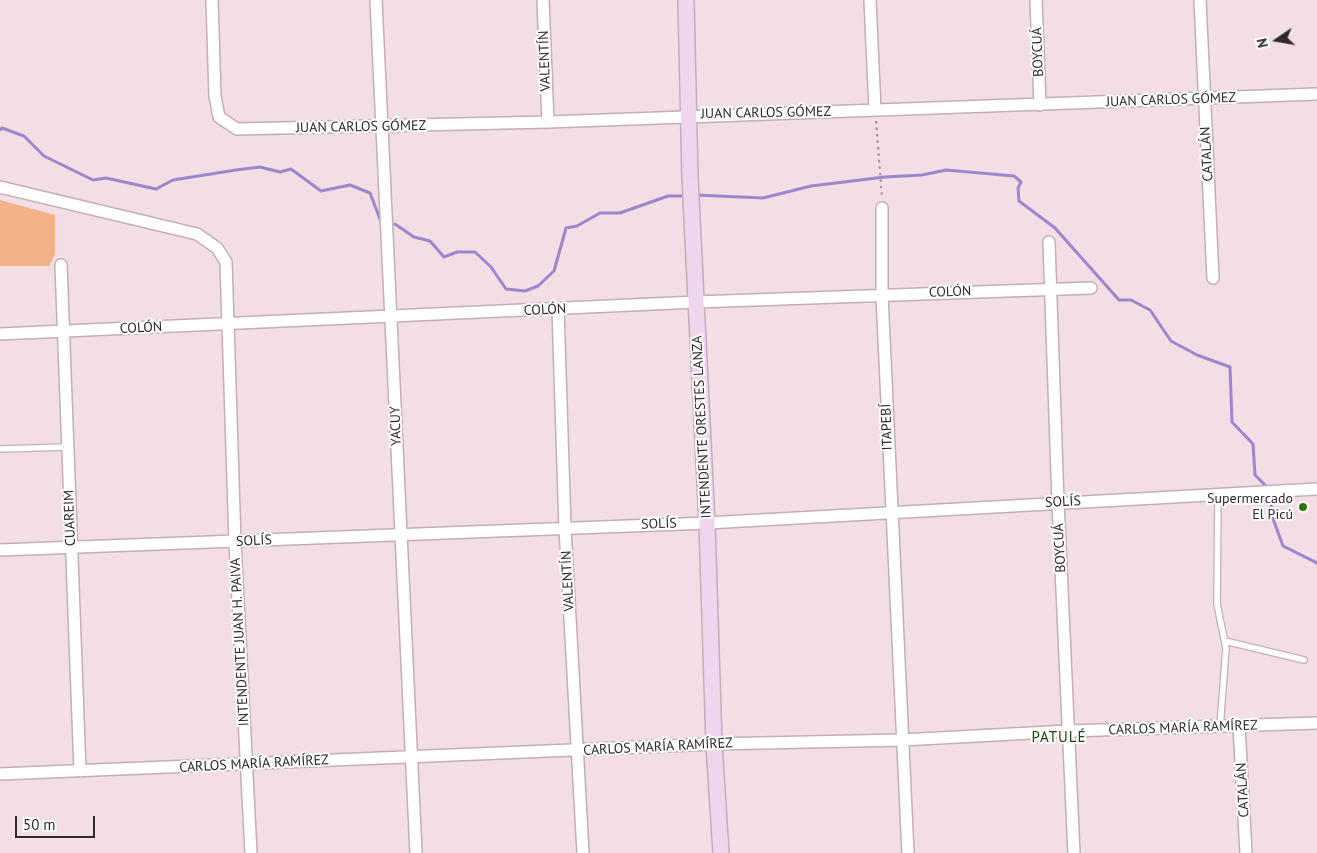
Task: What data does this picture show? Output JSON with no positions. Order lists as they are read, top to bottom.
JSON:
{
  "streets": {
    "street": [
      "BOYCUÁ",
      "VALENTÍN",
      "JUAN CARLOS GÓMEZ",
      "CATALÁN",
      "COLÓN",
      "YACUY",
      "INTENDENTE ORESTES LANZA",
      "ITAPEBÍ",
      "SOLÍS",
      "CUAREIM",
      "INTENDENTE JUAN H. PAIVA",
      "CARLOS MARÍA RAMÍREZ"
    ]
  },
  "crossings": [
    ["BOYCUÁ", "JUAN CARLOS GÓMEZ"],
    ["BOYCUÁ", "COLÓN"],
    ["BOYCUÁ", "SOLÍS"],
    ["BOYCUÁ", "CARLOS MARÍA RAMÍREZ"],
    ["VALENTÍN", "JUAN CARLOS GÓMEZ"],
    ["VALENTÍN", "COLÓN"],
    ["VALENTÍN", "SOLÍS"],
    ["VALENTÍN", "CARLOS MARÍA RAMÍREZ"],
    ["JUAN CARLOS GÓMEZ", "CATALÁN"],
    ["JUAN CARLOS GÓMEZ", "YACUY"],
    ["JUAN CARLOS GÓMEZ", "INTENDENTE ORESTES LANZA"],
    ["CATALÁN", "CARLOS MARÍA RAMÍREZ"],
    ["COLÓN", "YACUY"],
    ["COLÓN", "INTENDENTE ORESTES LANZA"],
    ["COLÓN", "ITAPEBÍ"],
    ["COLÓN", "CUAREIM"],
    ["COLÓN", "INTENDENTE JUAN H. PAIVA"],
    ["YACUY", "SOLÍS"],
    ["YACUY", "CARLOS MARÍA RAMÍREZ"],
    ["INTENDENTE ORESTES LANZA", "SOLÍS"],
    ["INTENDENTE ORESTES LANZA", "CARLOS MARÍA RAMÍREZ"],
    ["ITAPEBÍ", "SOLÍS"],
    ["ITAPEBÍ", "CARLOS MARÍA RAMÍREZ"],
    ["SOLÍS", "CUAREIM"],
    ["SOLÍS", "INTENDENTE JUAN H. PAIVA"],
    ["CUAREIM", "CARLOS MARÍA RAMÍREZ"],
    ["INTENDENTE JUAN H. PAIVA", "CARLOS MARÍA RAMÍREZ"]
  ],
  "districts": ["PATULÉ"],
  "places": ["Supermercado El Picú"],
  "scale_bar": "50 m",
  "north": "left"
}
